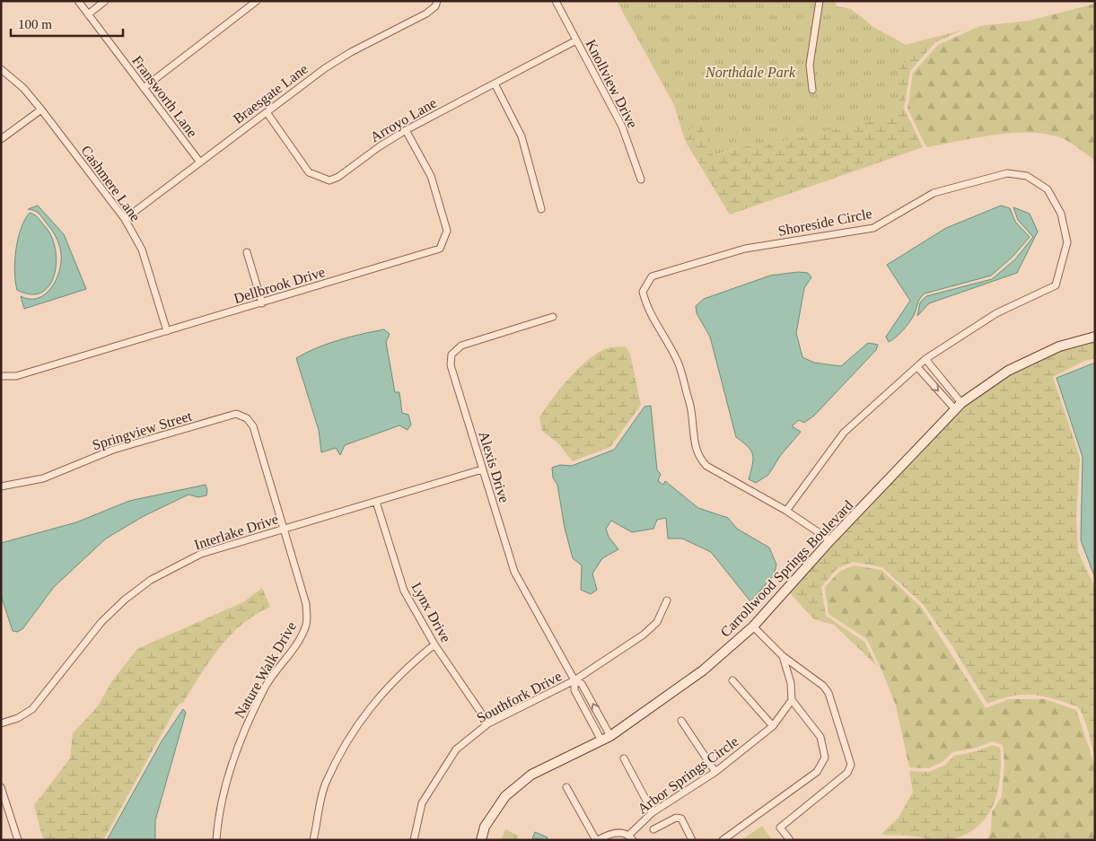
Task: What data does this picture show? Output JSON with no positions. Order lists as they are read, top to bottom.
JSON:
{
  "streets": {
    "street": [
      "Knollview Drive",
      "Braesgate Lane",
      "Fransworth Lane",
      "Arroyo Lane",
      "Cashmere Lane",
      "Shoreside Circle",
      "Dellbrook Drive",
      "Springview Street",
      "Alexis Drive",
      "Interlake Drive",
      "Carrollwood Springs Boulevard",
      "Lynx Drive",
      "Nature Walk Drive",
      "Southfork Drive",
      "Arbor Springs Circle"
    ]
  },
  "crossings": [
    ["Knollview Drive", "Arroyo Lane"],
    ["Braesgate Lane", "Fransworth Lane"],
    ["Braesgate Lane", "Arroyo Lane"],
    ["Braesgate Lane", "Cashmere Lane"],
    ["Arroyo Lane", "Dellbrook Drive"],
    ["Cashmere Lane", "Dellbrook Drive"],
    ["Shoreside Circle", "Carrollwood Springs Boulevard"],
    ["Springview Street", "Nature Walk Drive"],
    ["Alexis Drive", "Interlake Drive"],
    ["Alexis Drive", "Carrollwood Springs Boulevard"],
    ["Alexis Drive", "Southfork Drive"],
    ["Interlake Drive", "Lynx Drive"],
    ["Interlake Drive", "Nature Walk Drive"],
    ["Lynx Drive", "Southfork Drive"]
  ],
  "parks": ["Northdale Park"],
  "scale_bar": "100 m"
}
